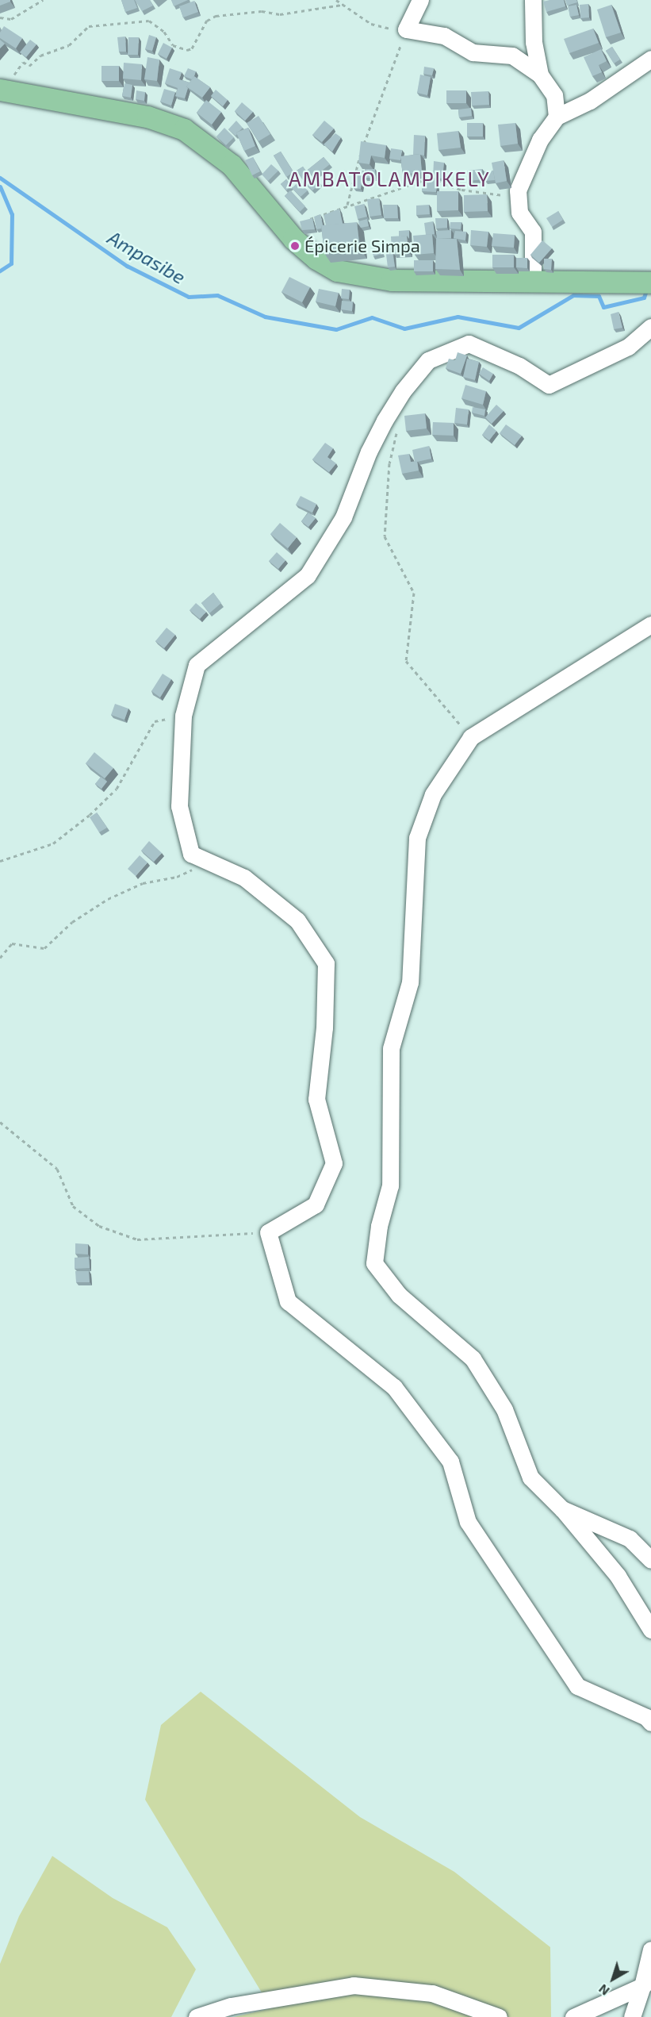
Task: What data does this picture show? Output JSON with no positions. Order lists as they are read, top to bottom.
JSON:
{
  "districts": ["AMBATOLAMPIKELY"],
  "water": ["Ampasibe"],
  "places": ["Épicerie Simpa"],
  "north": "bottom left"
}
